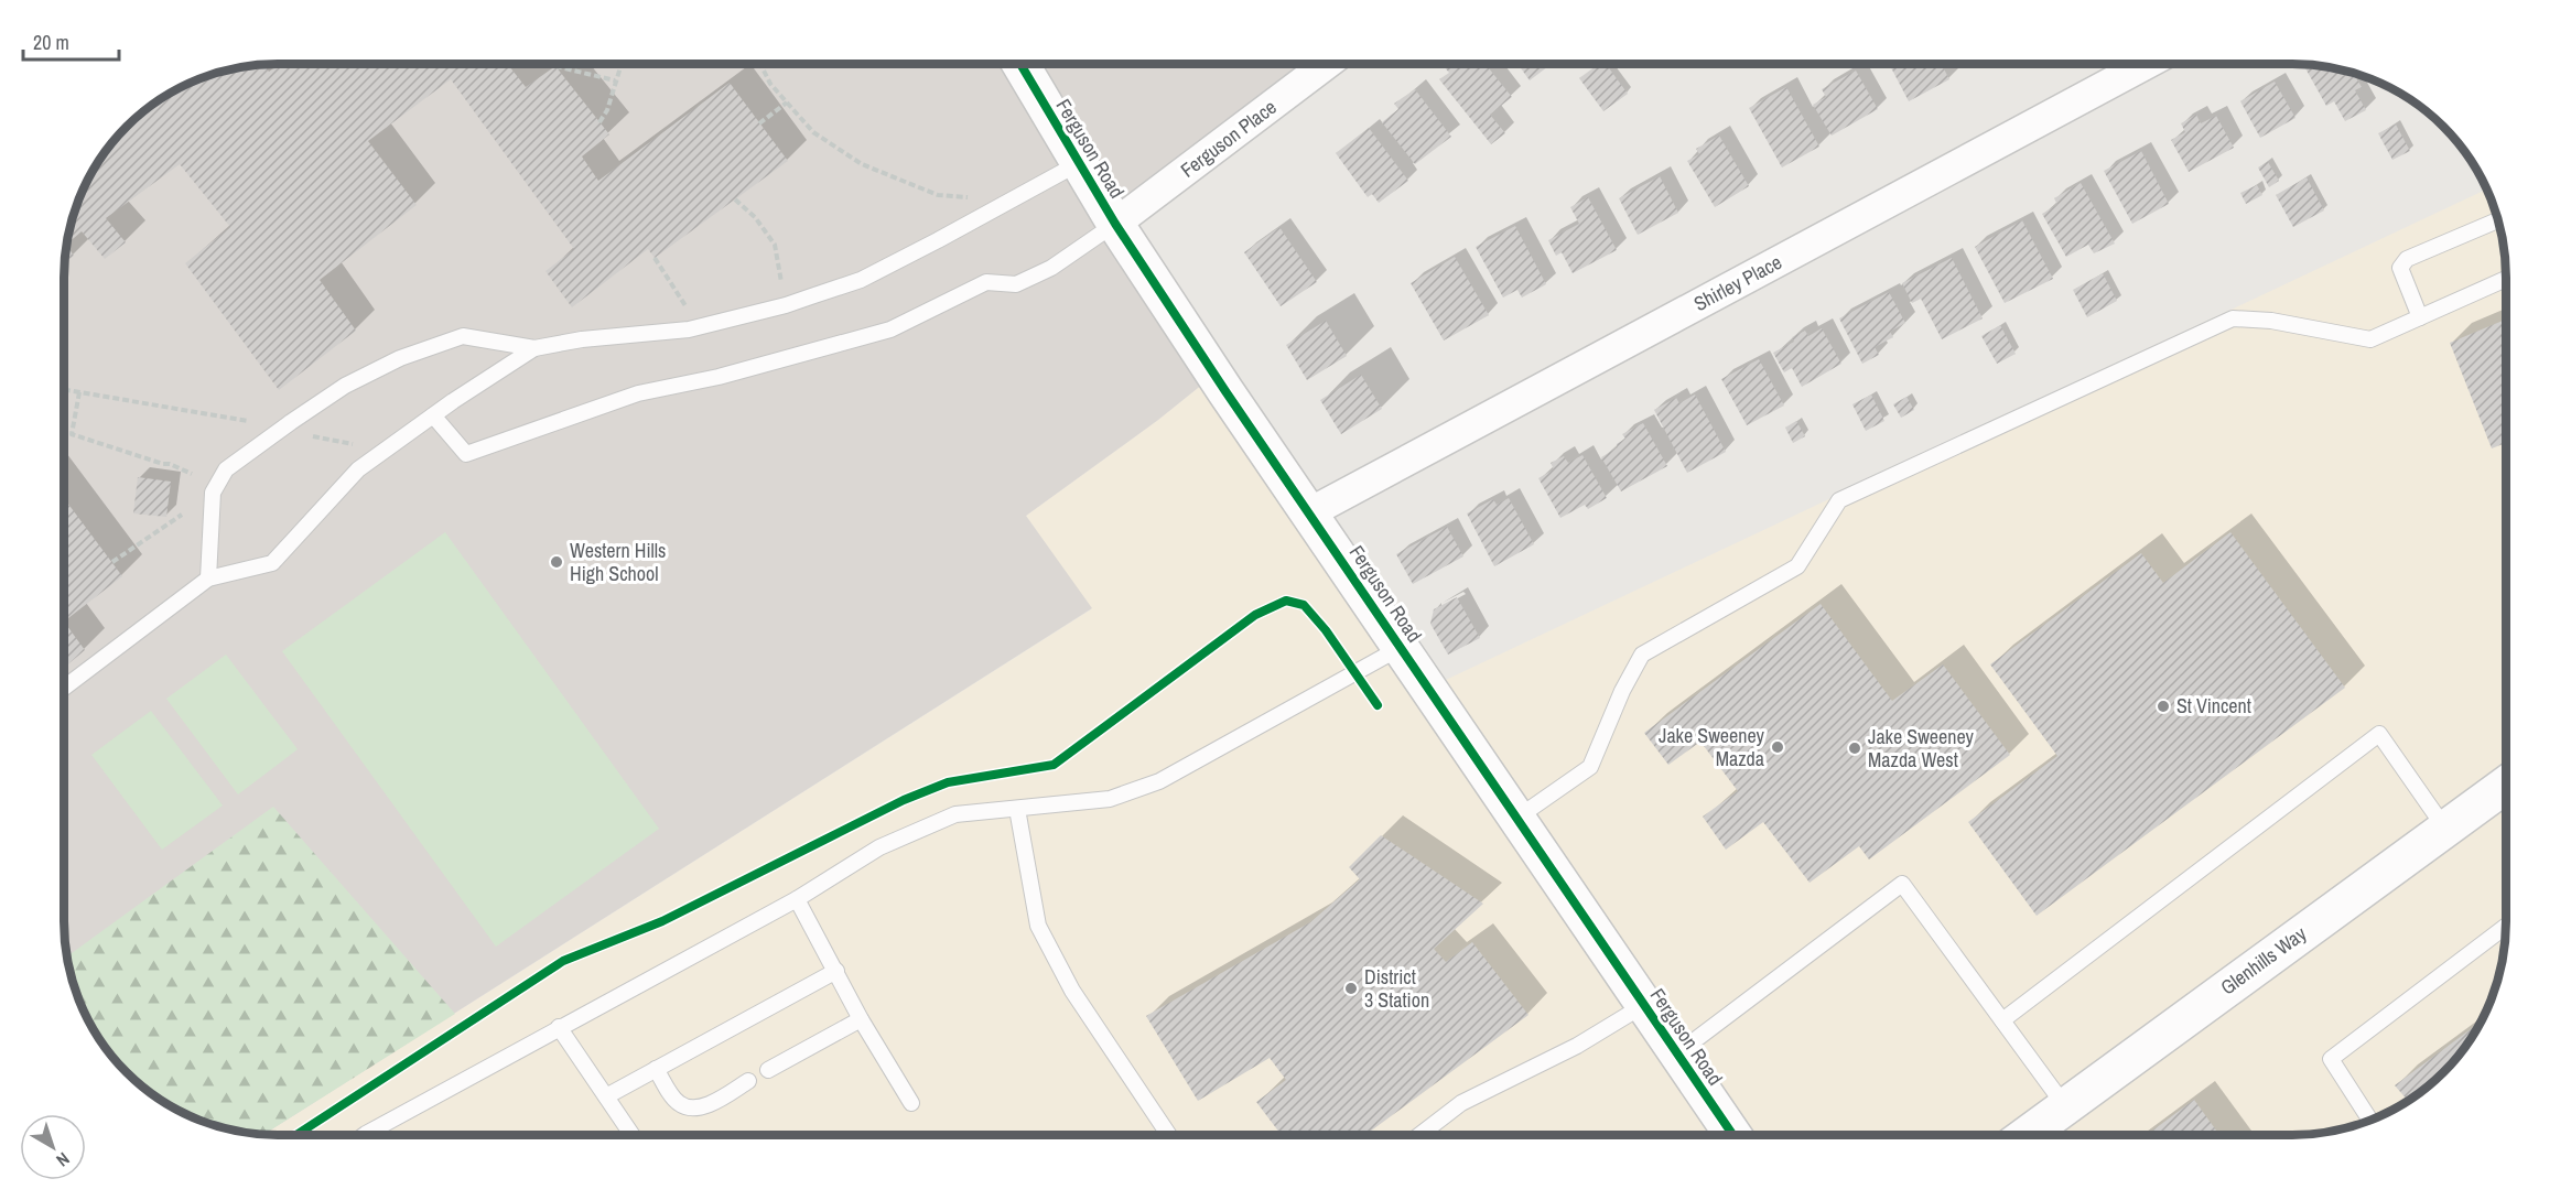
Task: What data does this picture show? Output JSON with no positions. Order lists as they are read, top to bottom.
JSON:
{
  "streets": {
    "street": [
      "Ferguson Place",
      "Ferguson Road",
      "Shirley Place",
      "Glenhills Way"
    ]
  },
  "crossings": [
    ["Ferguson Place", "Ferguson Road"],
    ["Ferguson Road", "Shirley Place"]
  ],
  "places": [
    "Western Hills High School",
    "St Vincent",
    "Jake Sweeney Mazda",
    "Jake Sweeney Mazda West",
    "District 3 Station"
  ],
  "scale_bar": "20 m",
  "north": "bottom right"
}
